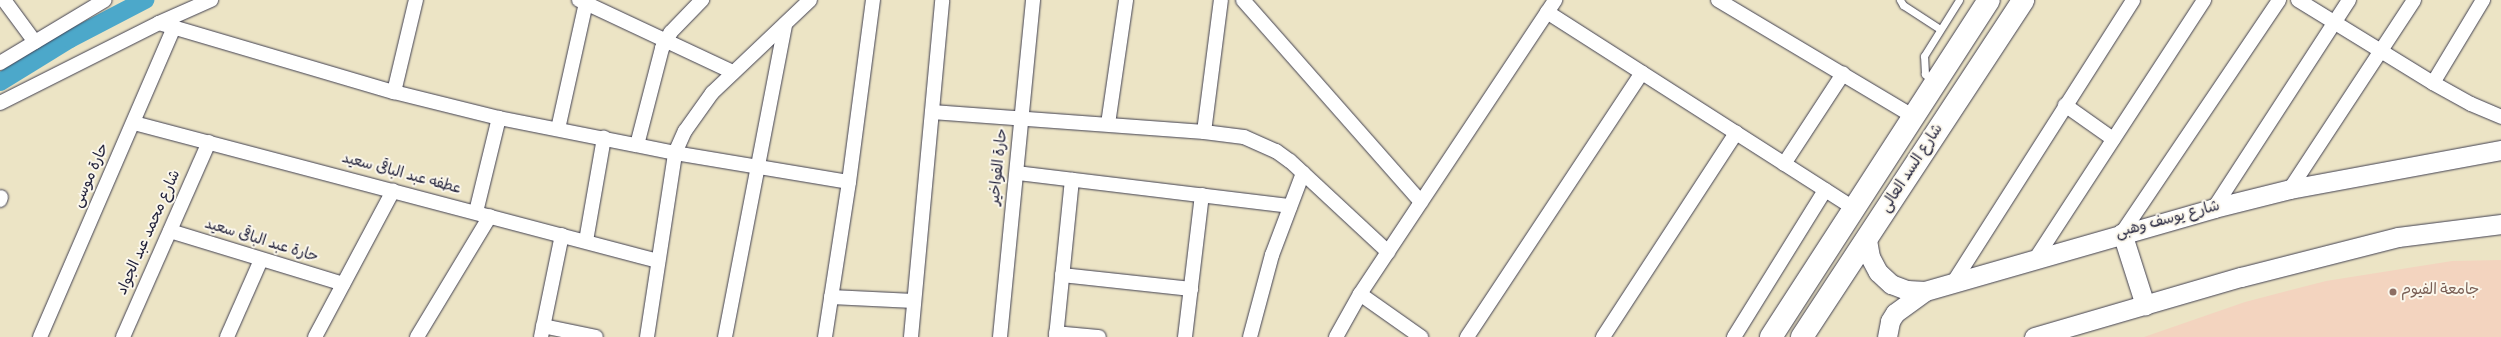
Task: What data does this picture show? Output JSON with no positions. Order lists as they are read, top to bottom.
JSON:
{
  "streets": {
    "main road": ["شارع السد العالى", "شارع يوسف وهبى"],
    "street": [
      "حارة الفواخير",
      "عطفه عبد الباقى سعيد",
      "حارة موسى",
      "شارع محمد عبد الجواد",
      "حارة عبد الباقى سعيد"
    ]
  },
  "crossings": [
    ["شارع السد العالى", "شارع يوسف وهبى"],
    ["عطفه عبد الباقى سعيد", "حارة موسى"],
    ["عطفه عبد الباقى سعيد", "شارع محمد عبد الجواد"],
    ["شارع محمد عبد الجواد", "حارة عبد الباقى سعيد"]
  ],
  "places": ["جامعة الفيوم"]
}
